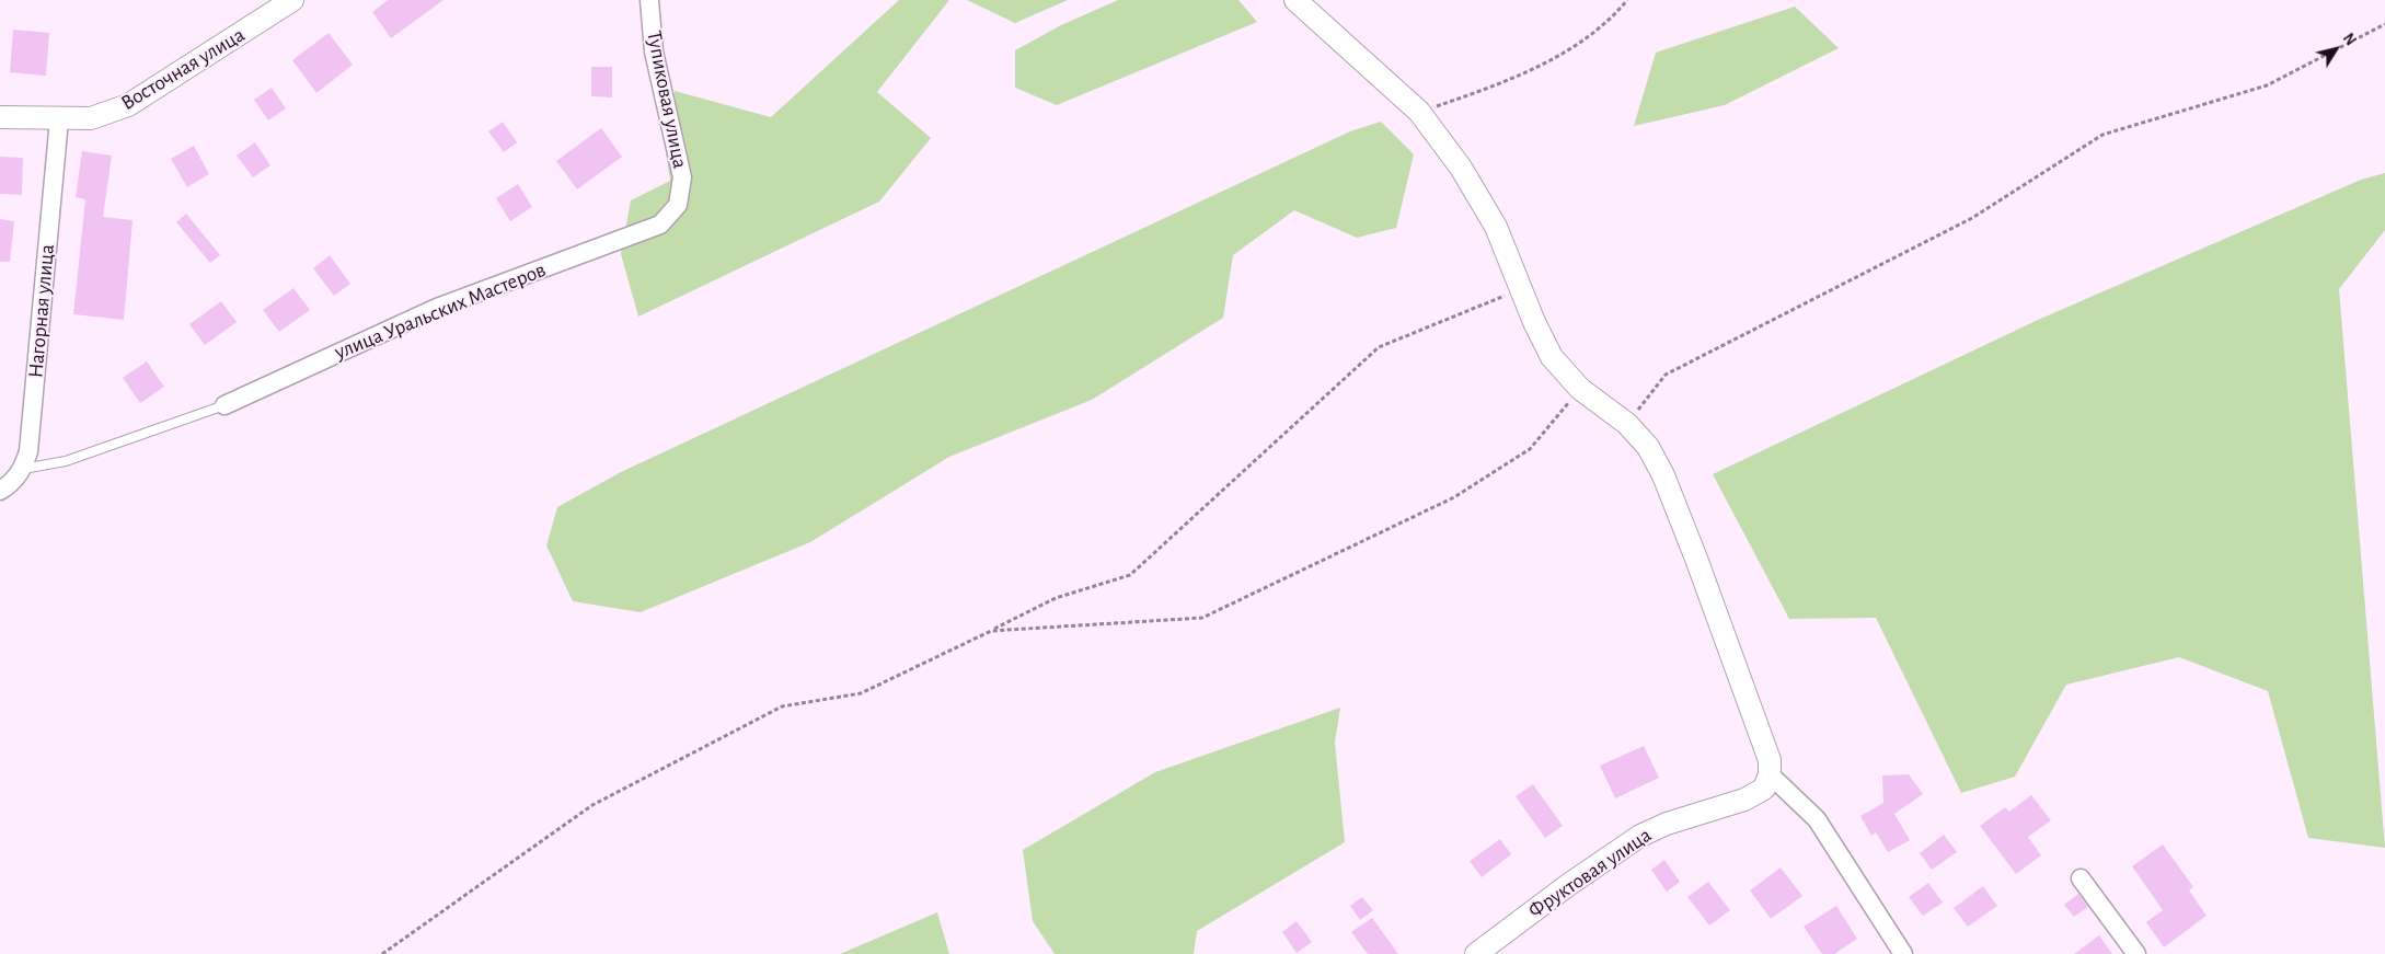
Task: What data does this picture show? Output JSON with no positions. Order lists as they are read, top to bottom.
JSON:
{
  "streets": {
    "street": [
      "Восточная улица",
      "Тупиковая улица",
      "Нагорная улица",
      "улица Уральских Мастеров",
      "Фруктовая улица"
    ]
  },
  "crossings": [
    ["Восточная улица", "Нагорная улица"],
    ["Тупиковая улица", "улица Уральских Мастеров"]
  ],
  "north": "top right"
}
